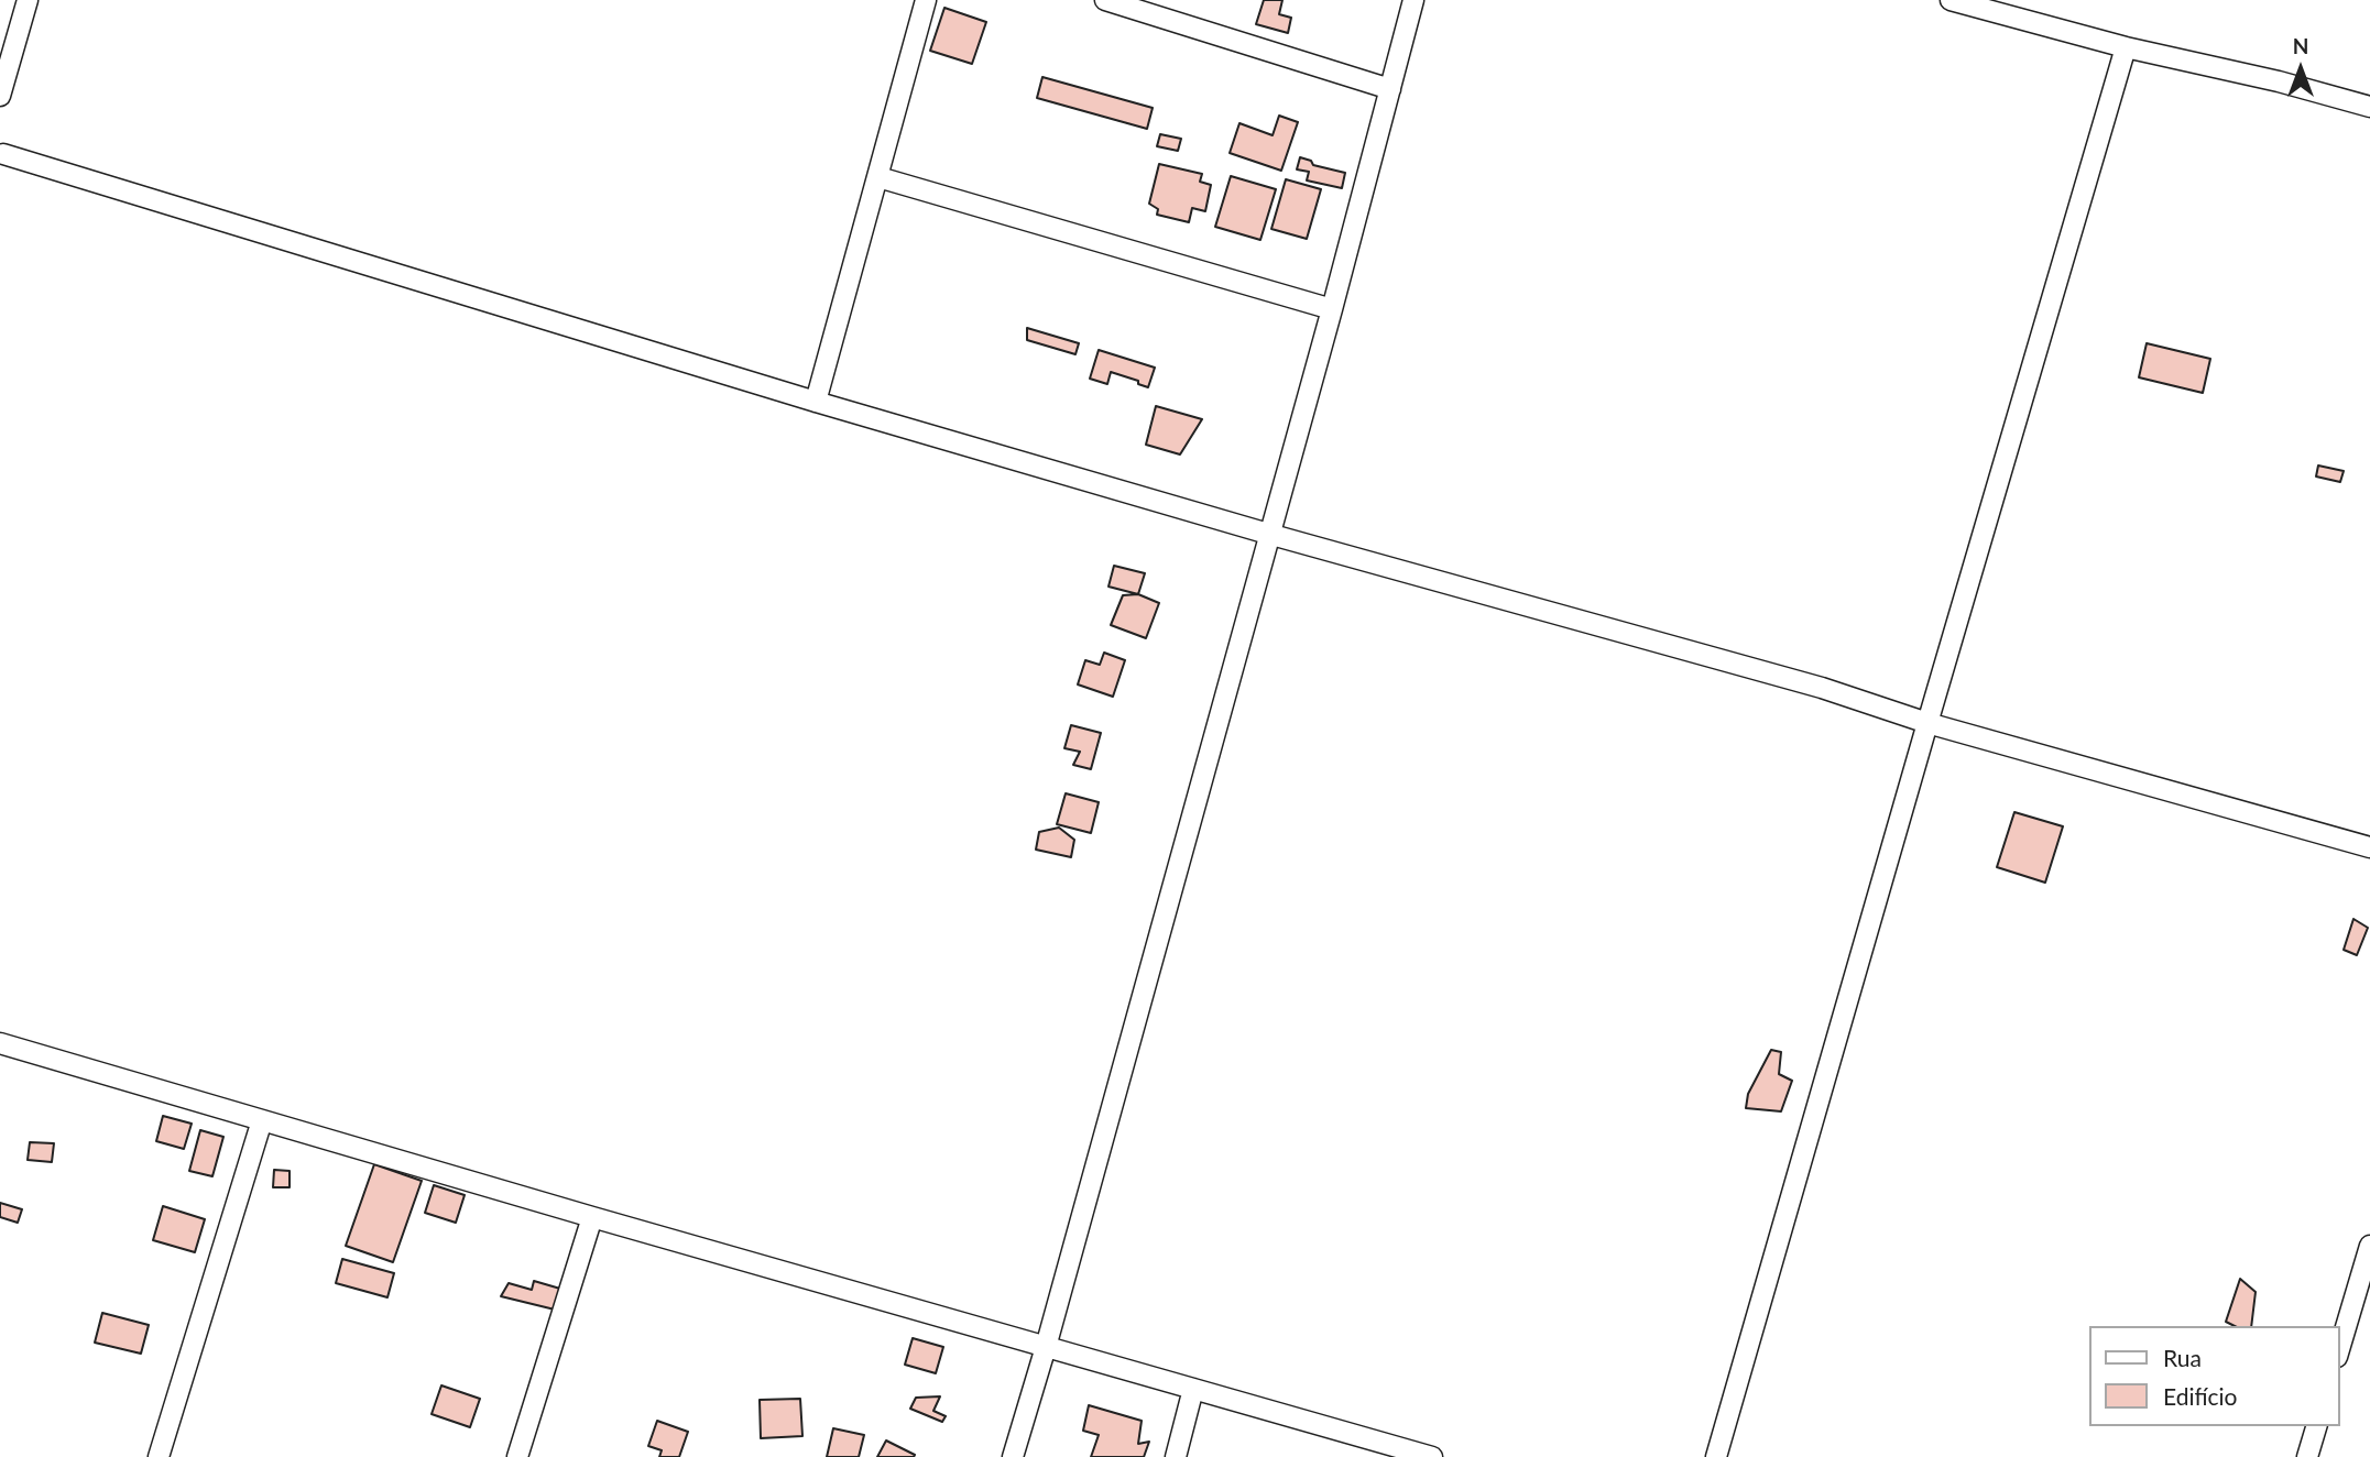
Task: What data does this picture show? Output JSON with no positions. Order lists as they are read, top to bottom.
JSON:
{
  "legend": ["Rua", "Edifício"],
  "north": "top"
}
